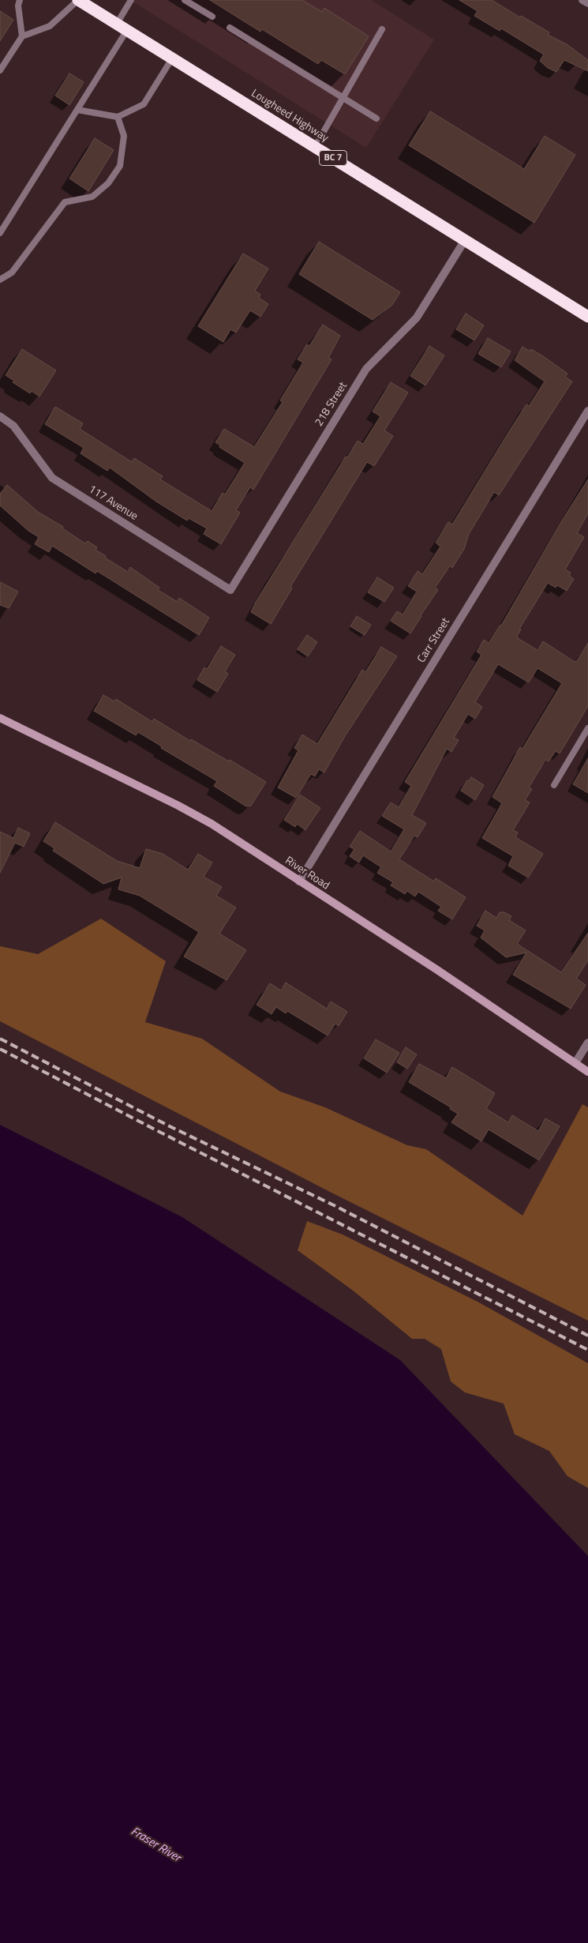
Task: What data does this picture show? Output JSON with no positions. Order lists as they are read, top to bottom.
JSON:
{
  "streets": {
    "highway": ["Lougheed Highway", "BC 7"],
    "street": [
      "218 Street",
      "117 Avenue",
      "Carr Street",
      "River Road"
    ]
  },
  "crossings": [
    ["Lougheed Highway", "218 Street"],
    ["218 Street", "117 Avenue"],
    ["Carr Street", "River Road"]
  ],
  "water": ["Fraser River"]
}
